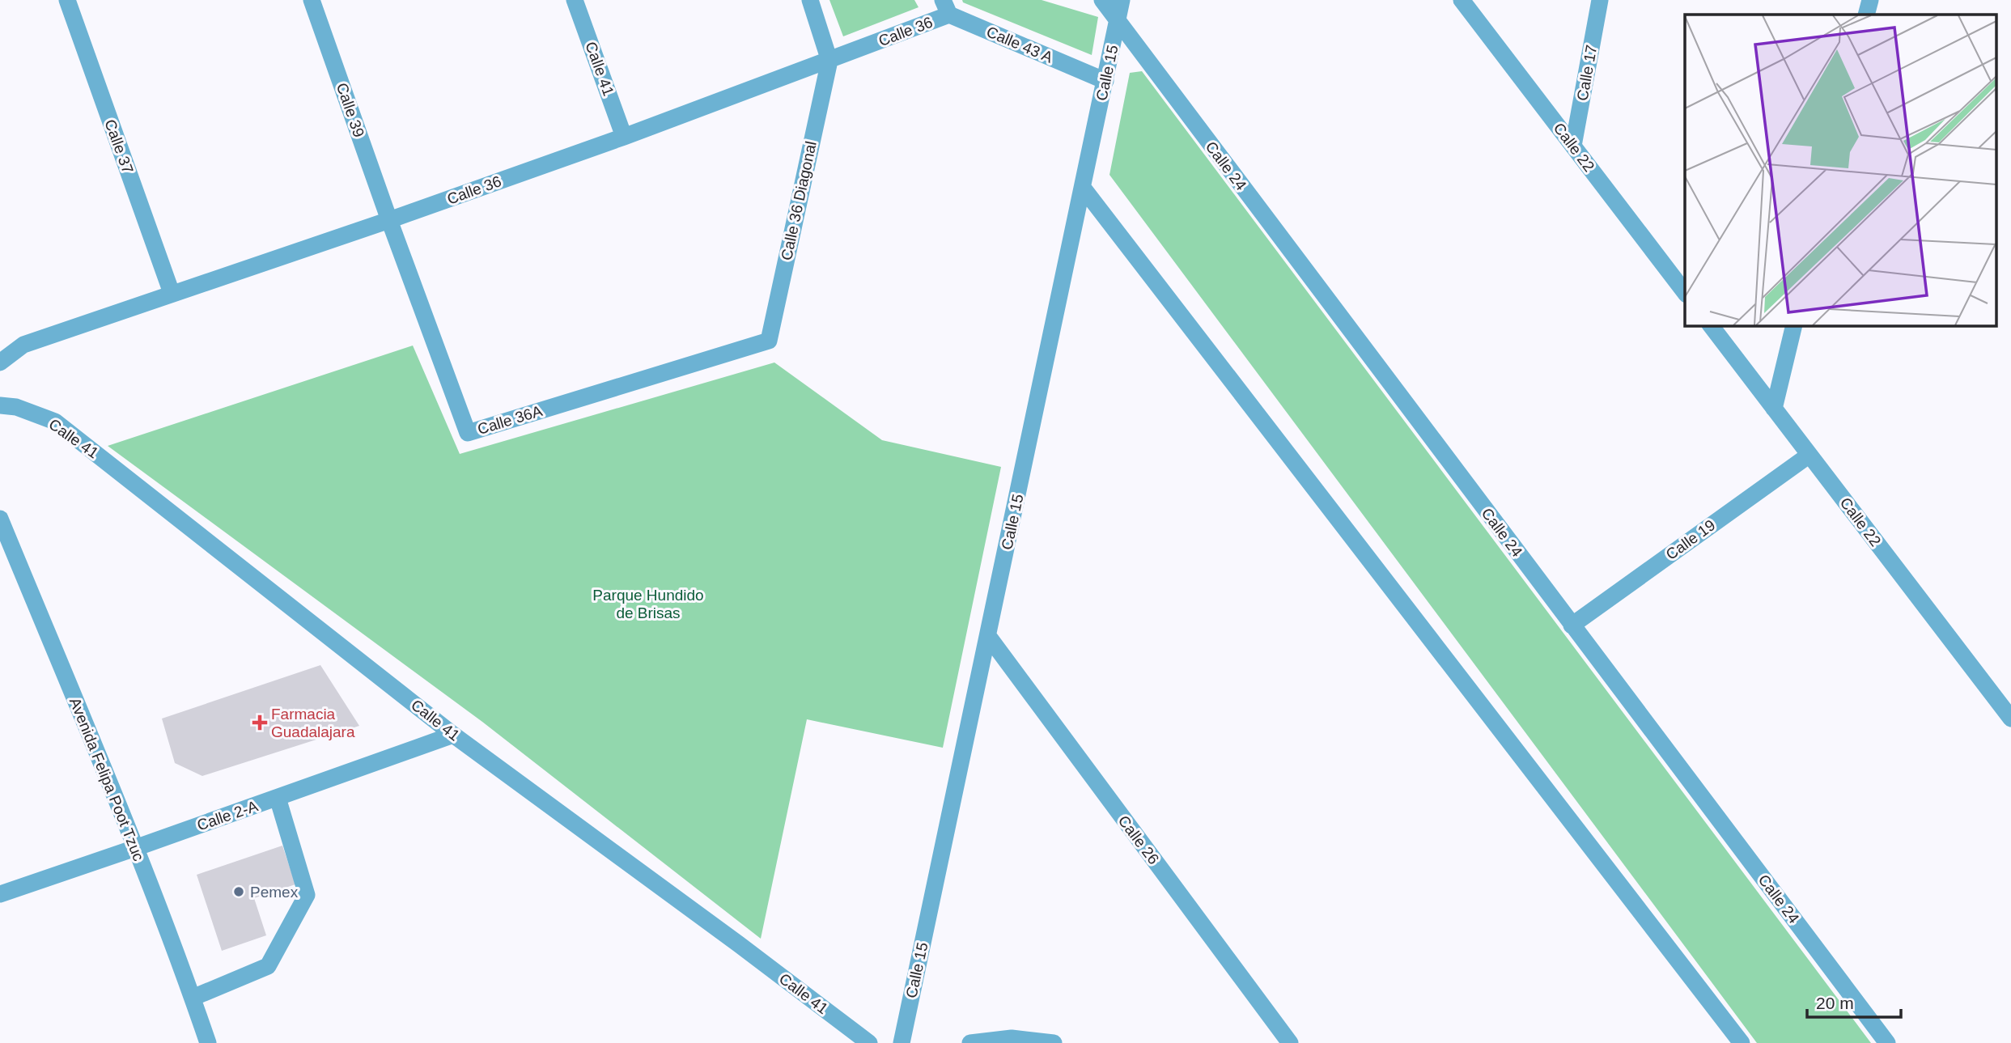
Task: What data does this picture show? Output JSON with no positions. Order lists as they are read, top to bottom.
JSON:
{
  "streets": {
    "street": [
      "Calle 36",
      "Calle 43 A",
      "Calle 41",
      "Calle 15",
      "Calle 17",
      "Calle 39",
      "Calle 37",
      "Calle 22",
      "Calle 24",
      "Calle 36 Diagonal",
      "Calle 36A",
      "Calle 19",
      "Avenida Felipa Poot Tzuc",
      "Calle 2-A",
      "Calle 26"
    ]
  },
  "crossings": [
    ["Calle 36", "Calle 43 A"],
    ["Calle 36", "Calle 41"],
    ["Calle 36", "Calle 39"],
    ["Calle 36", "Calle 37"],
    ["Calle 36", "Calle 36 Diagonal"],
    ["Calle 36", "Calle 36A"],
    ["Calle 43 A", "Calle 15"],
    ["Calle 41", "Calle 2-A"],
    ["Calle 15", "Calle 24"],
    ["Calle 15", "Calle 26"],
    ["Calle 17", "Calle 22"],
    ["Calle 39", "Calle 36A"],
    ["Calle 22", "Calle 19"],
    ["Calle 24", "Calle 19"],
    ["Calle 36 Diagonal", "Calle 36A"],
    ["Avenida Felipa Poot Tzuc", "Calle 2-A"]
  ],
  "parks": ["Parque Hundido de Brisas"],
  "places": {
    "health": ["Farmacia Guadalajara"],
    "other": ["Pemex"]
  },
  "scale_bar": "20 m"
}
